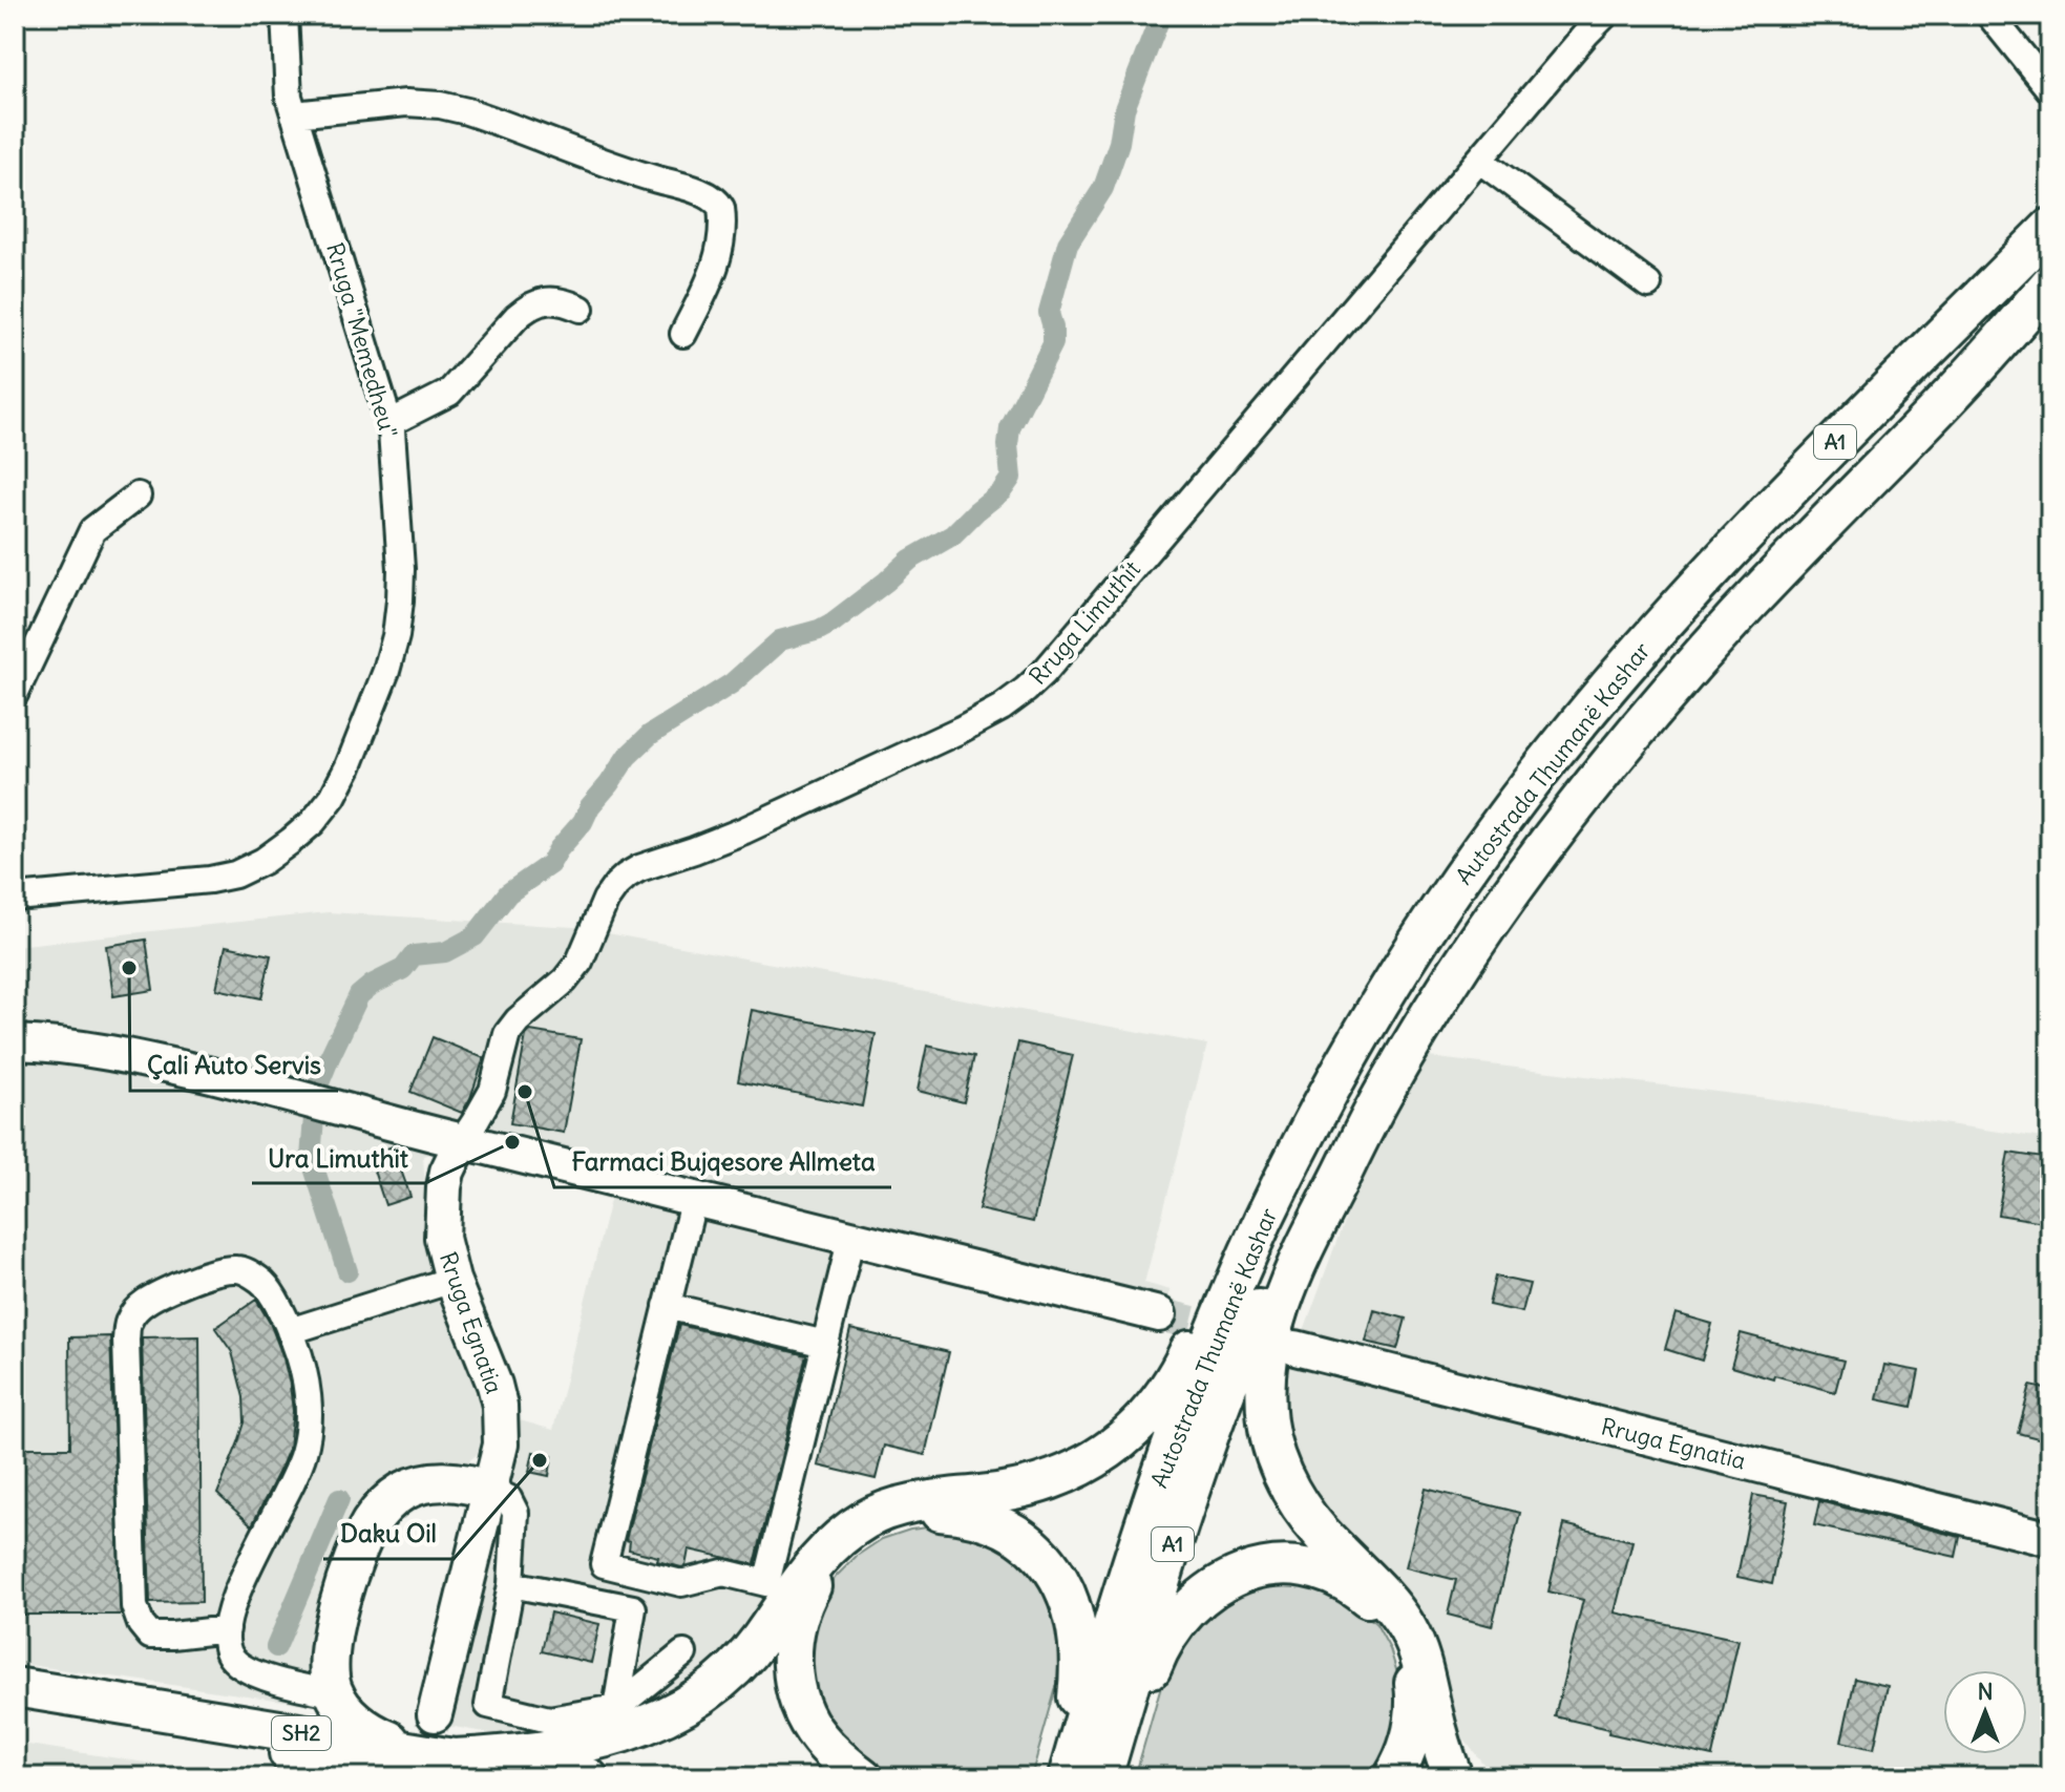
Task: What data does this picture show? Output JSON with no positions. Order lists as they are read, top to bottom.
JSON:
{
  "streets": {
    "highway": ["A1", "Autostrada Thumanë Kashar", "SH2"],
    "main road": ["Rruga Egnatia"],
    "street": ["Rruga \"Memedheu\"", "Rruga Limuthit"]
  },
  "crossings": [
    ["Rruga Limuthit", "Rruga Egnatia"]
  ],
  "places": [
    "Çali Auto Servis",
    "Farmaci Bujqesore Allmeta",
    "Ura Limuthit",
    "Daku Oil"
  ],
  "north": "top"
}
